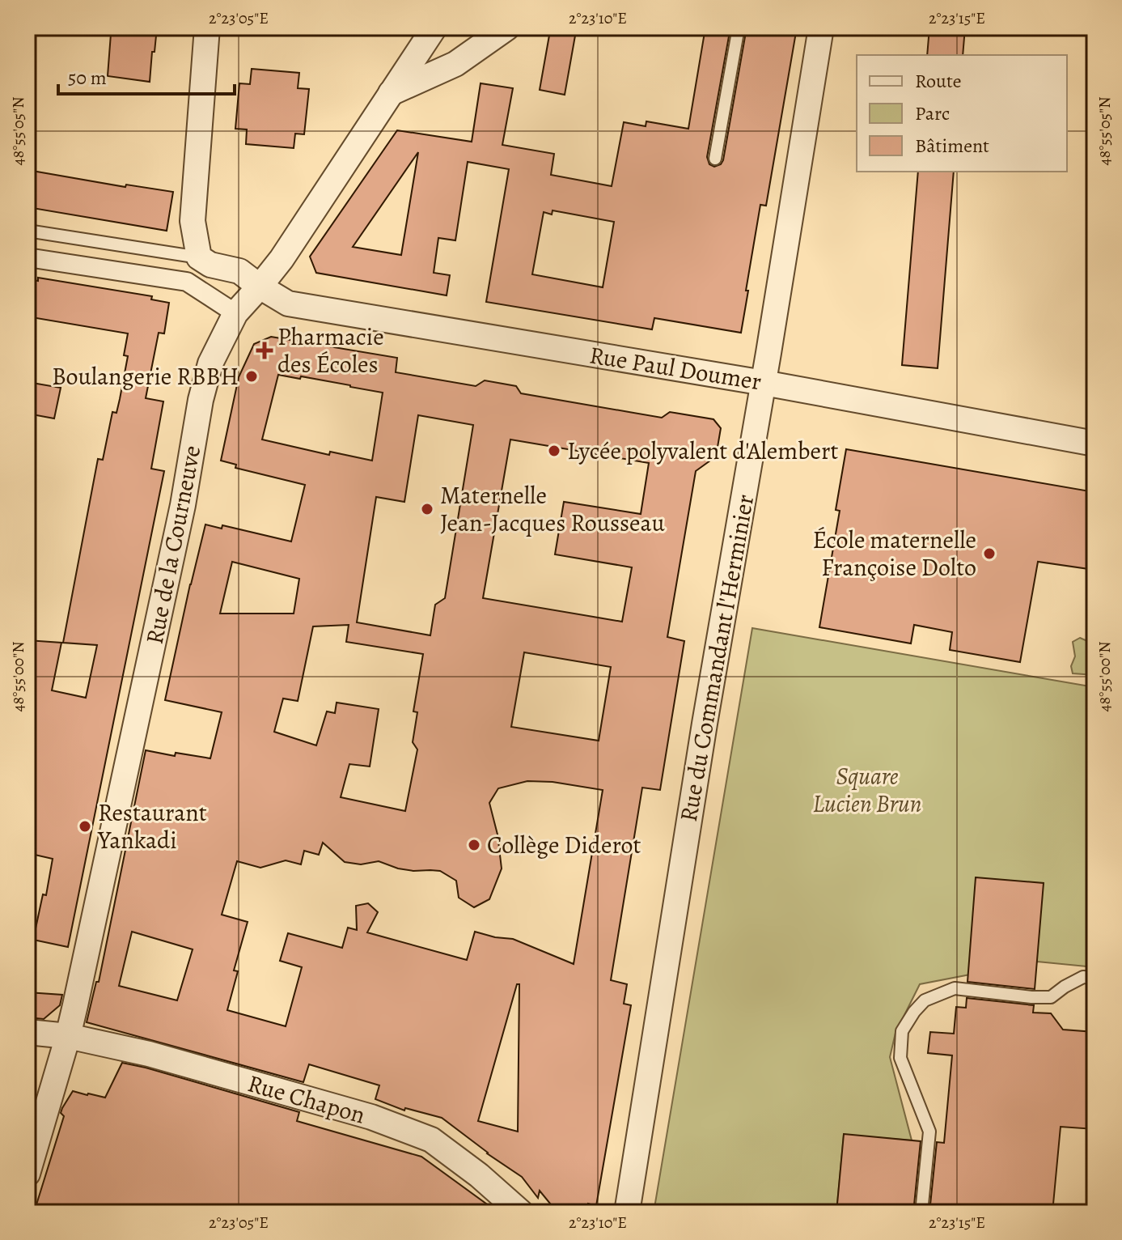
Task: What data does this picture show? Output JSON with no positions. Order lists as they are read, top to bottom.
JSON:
{
  "streets": {
    "street": [
      "Rue Paul Doumer",
      "Rue de la Courneuve",
      "Rue du Commandant l'Herminier",
      "Rue Chapon"
    ]
  },
  "crossings": [
    ["Rue Paul Doumer", "Rue de la Courneuve"],
    ["Rue Paul Doumer", "Rue du Commandant l'Herminier"],
    ["Rue de la Courneuve", "Rue Chapon"]
  ],
  "parks": ["Square Lucien Brun"],
  "places": {
    "health": ["Pharmacie des Écoles"],
    "other": [
      "Boulangerie RBBH",
      "Lycée polyvalent d'Alembert",
      "Maternelle Jean-Jacques Rousseau",
      "École maternelle Françoise Dolto",
      "Restaurant Yankadi",
      "Collège Diderot"
    ]
  },
  "legend": ["Route", "Parc", "Bâtiment"],
  "scale_bar": "50 m",
  "coordinates": [
    "2°23'05\"E",
    "2°23'10\"E",
    "2°23'15\"E",
    "48°55'05\"N",
    "48°55'00\"N"
  ]
}
